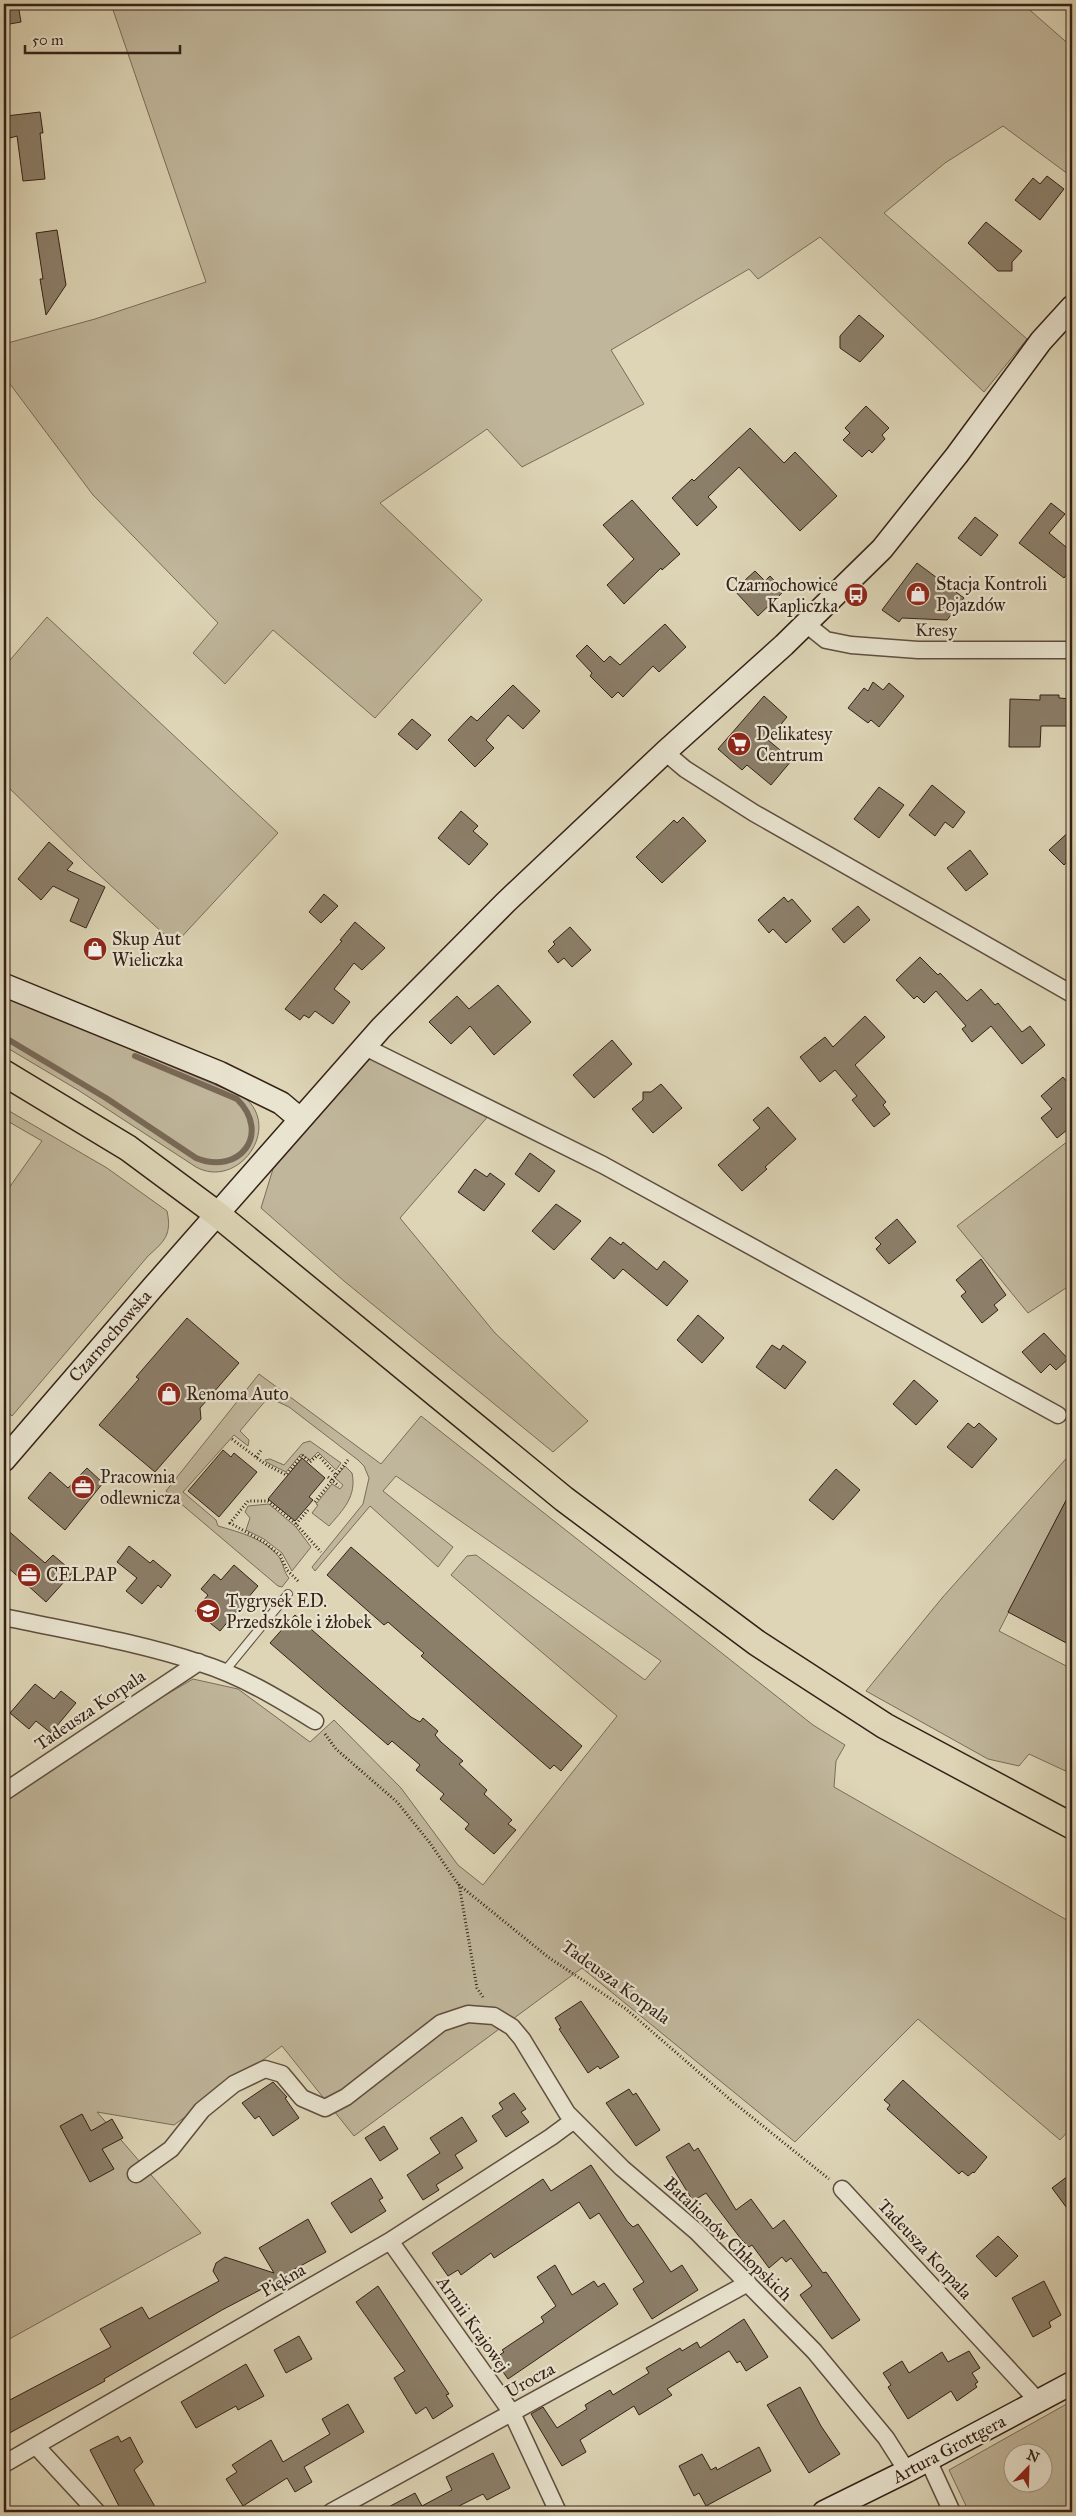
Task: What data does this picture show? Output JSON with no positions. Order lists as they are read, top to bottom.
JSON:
{
  "streets": {
    "street": [
      "Kresy",
      "Czarnochowska",
      "Tadeusza Korpala",
      "Batalionów Chłopskich",
      "Piękna",
      "Armii Krajowej",
      "Urocza",
      "Artura Grottgera"
    ]
  },
  "crossings": [
    ["Kresy", "Czarnochowska"],
    ["Tadeusza Korpala", "Artura Grottgera"],
    ["Batalionów Chłopskich", "Piękna"],
    ["Batalionów Chłopskich", "Urocza"],
    ["Batalionów Chłopskich", "Artura Grottgera"],
    ["Piękna", "Armii Krajowej"],
    ["Armii Krajowej", "Urocza"]
  ],
  "places": {
    "shop": ["Stacja Kontroli Pojazdów", "Skup Aut Wieliczka", "Renoma Auto"],
    "bus stop": ["Czarnochowice Kapliczka"],
    "supermarket": ["Delikatesy Centrum"],
    "office": ["Pracownia odlewnicza", "CELPAP"],
    "school or university": ["Tygrysek ED. Przedszkole i żłobek"]
  },
  "scale_bar": "50 m",
  "north": "top right"
}
